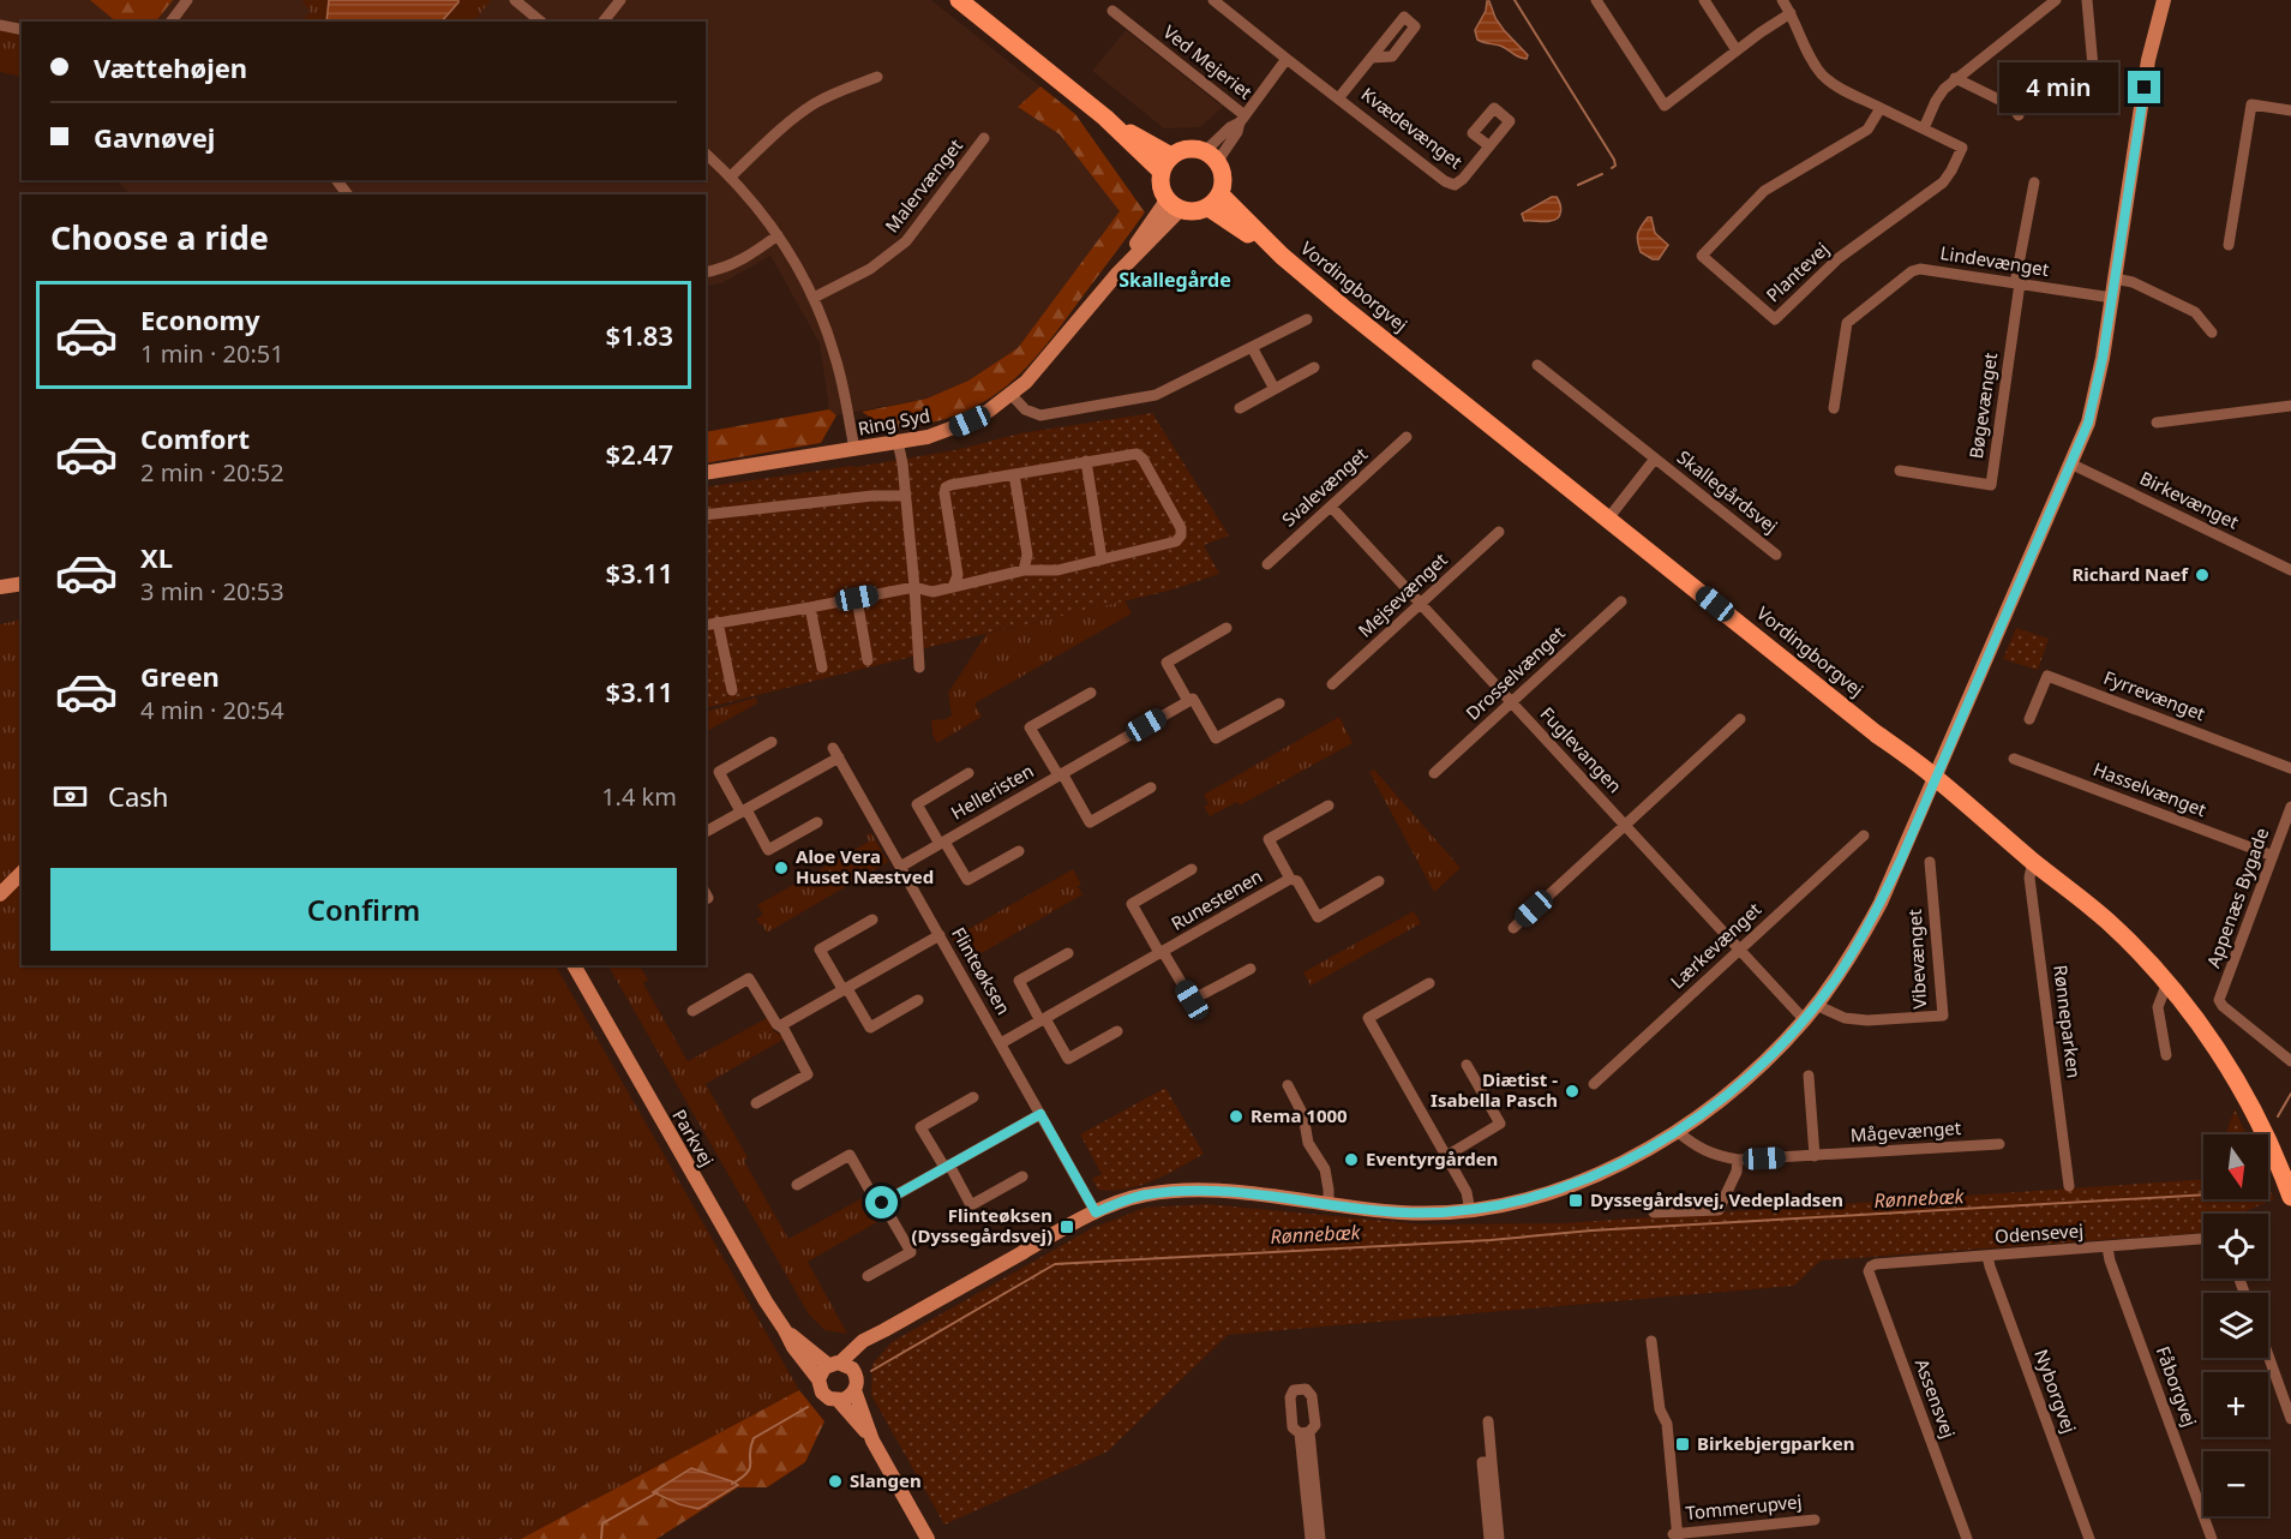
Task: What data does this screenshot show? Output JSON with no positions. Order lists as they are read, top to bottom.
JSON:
{
  "streets": {
    "main road": ["Vordingborgvej"],
    "street": [
      "Ved Mejeriet",
      "Kvædevænget",
      "Malervænget",
      "Lindevænget",
      "Plantevej",
      "Bøgevænget",
      "Ring Syd",
      "Svalevænget",
      "Skallegårdsvej",
      "Birkevænget",
      "Mejsevænget",
      "Drosselvænget",
      "Fyrrevænget",
      "Fuglevangen",
      "Hasselvænget",
      "Helleristen",
      "Appenæs Bygade",
      "Runestenen",
      "Lærkevænget",
      "Vibevænget",
      "Flinteøksen",
      "Rønneparken",
      "Mågevænget",
      "Parkvej",
      "Odensevej",
      "Fåborgvej",
      "Nyborgvej",
      "Assensvej",
      "Tommerupvej"
    ]
  },
  "crossings": [
    ["Lindevænget", "Bøgevænget"],
    ["Vordingborgvej", "Ring Syd"],
    ["Vordingborgvej", "Skallegårdsvej"],
    ["Vordingborgvej", "Rønneparken"],
    ["Svalevænget", "Fuglevangen"],
    ["Mejsevænget", "Fuglevangen"],
    ["Drosselvænget", "Fuglevangen"],
    ["Fuglevangen", "Lærkevænget"],
    ["Hasselvænget", "Appenæs Bygade"],
    ["Helleristen", "Flinteøksen"],
    ["Runestenen", "Flinteøksen"],
    ["Odensevej", "Fåborgvej"],
    ["Odensevej", "Nyborgvej"],
    ["Odensevej", "Assensvej"]
  ],
  "districts": ["Skallegårde"],
  "water": ["Rønnebæk"],
  "places": {
    "other": [
      "Richard Naef",
      "Aloe Vera Huset Næstved",
      "Diætist - Isabella Pasch",
      "Rema 1000",
      "Eventyrgården",
      "Slangen"
    ],
    "transit": ["Dyssegårdsvej, Vedepladsen", "Flinteøksen (Dyssegårdsvej)", "Birkebjergparken"]
  },
  "north": "bottom",
  "page": {
    "banner": ["Vættehøjen", "Gavnøvej"],
    "bubble": "4 min",
    "heading": "Choose a ride",
    "list": [
      {
        "name": "Economy",
        "note": "1 min · 20:51",
        "value": "$1.83"
      },
      {
        "name": "Comfort",
        "note": "2 min · 20:52",
        "value": "$2.47"
      },
      {
        "name": "XL",
        "note": "3 min · 20:53",
        "value": "$3.11"
      },
      {
        "name": "Green",
        "note": "4 min · 20:54",
        "value": "$3.11"
      }
    ],
    "pay": ["Cash", "1.4 km"],
    "buttons": "Confirm",
    "map_buttons": ["+", "−"]
  }
}
